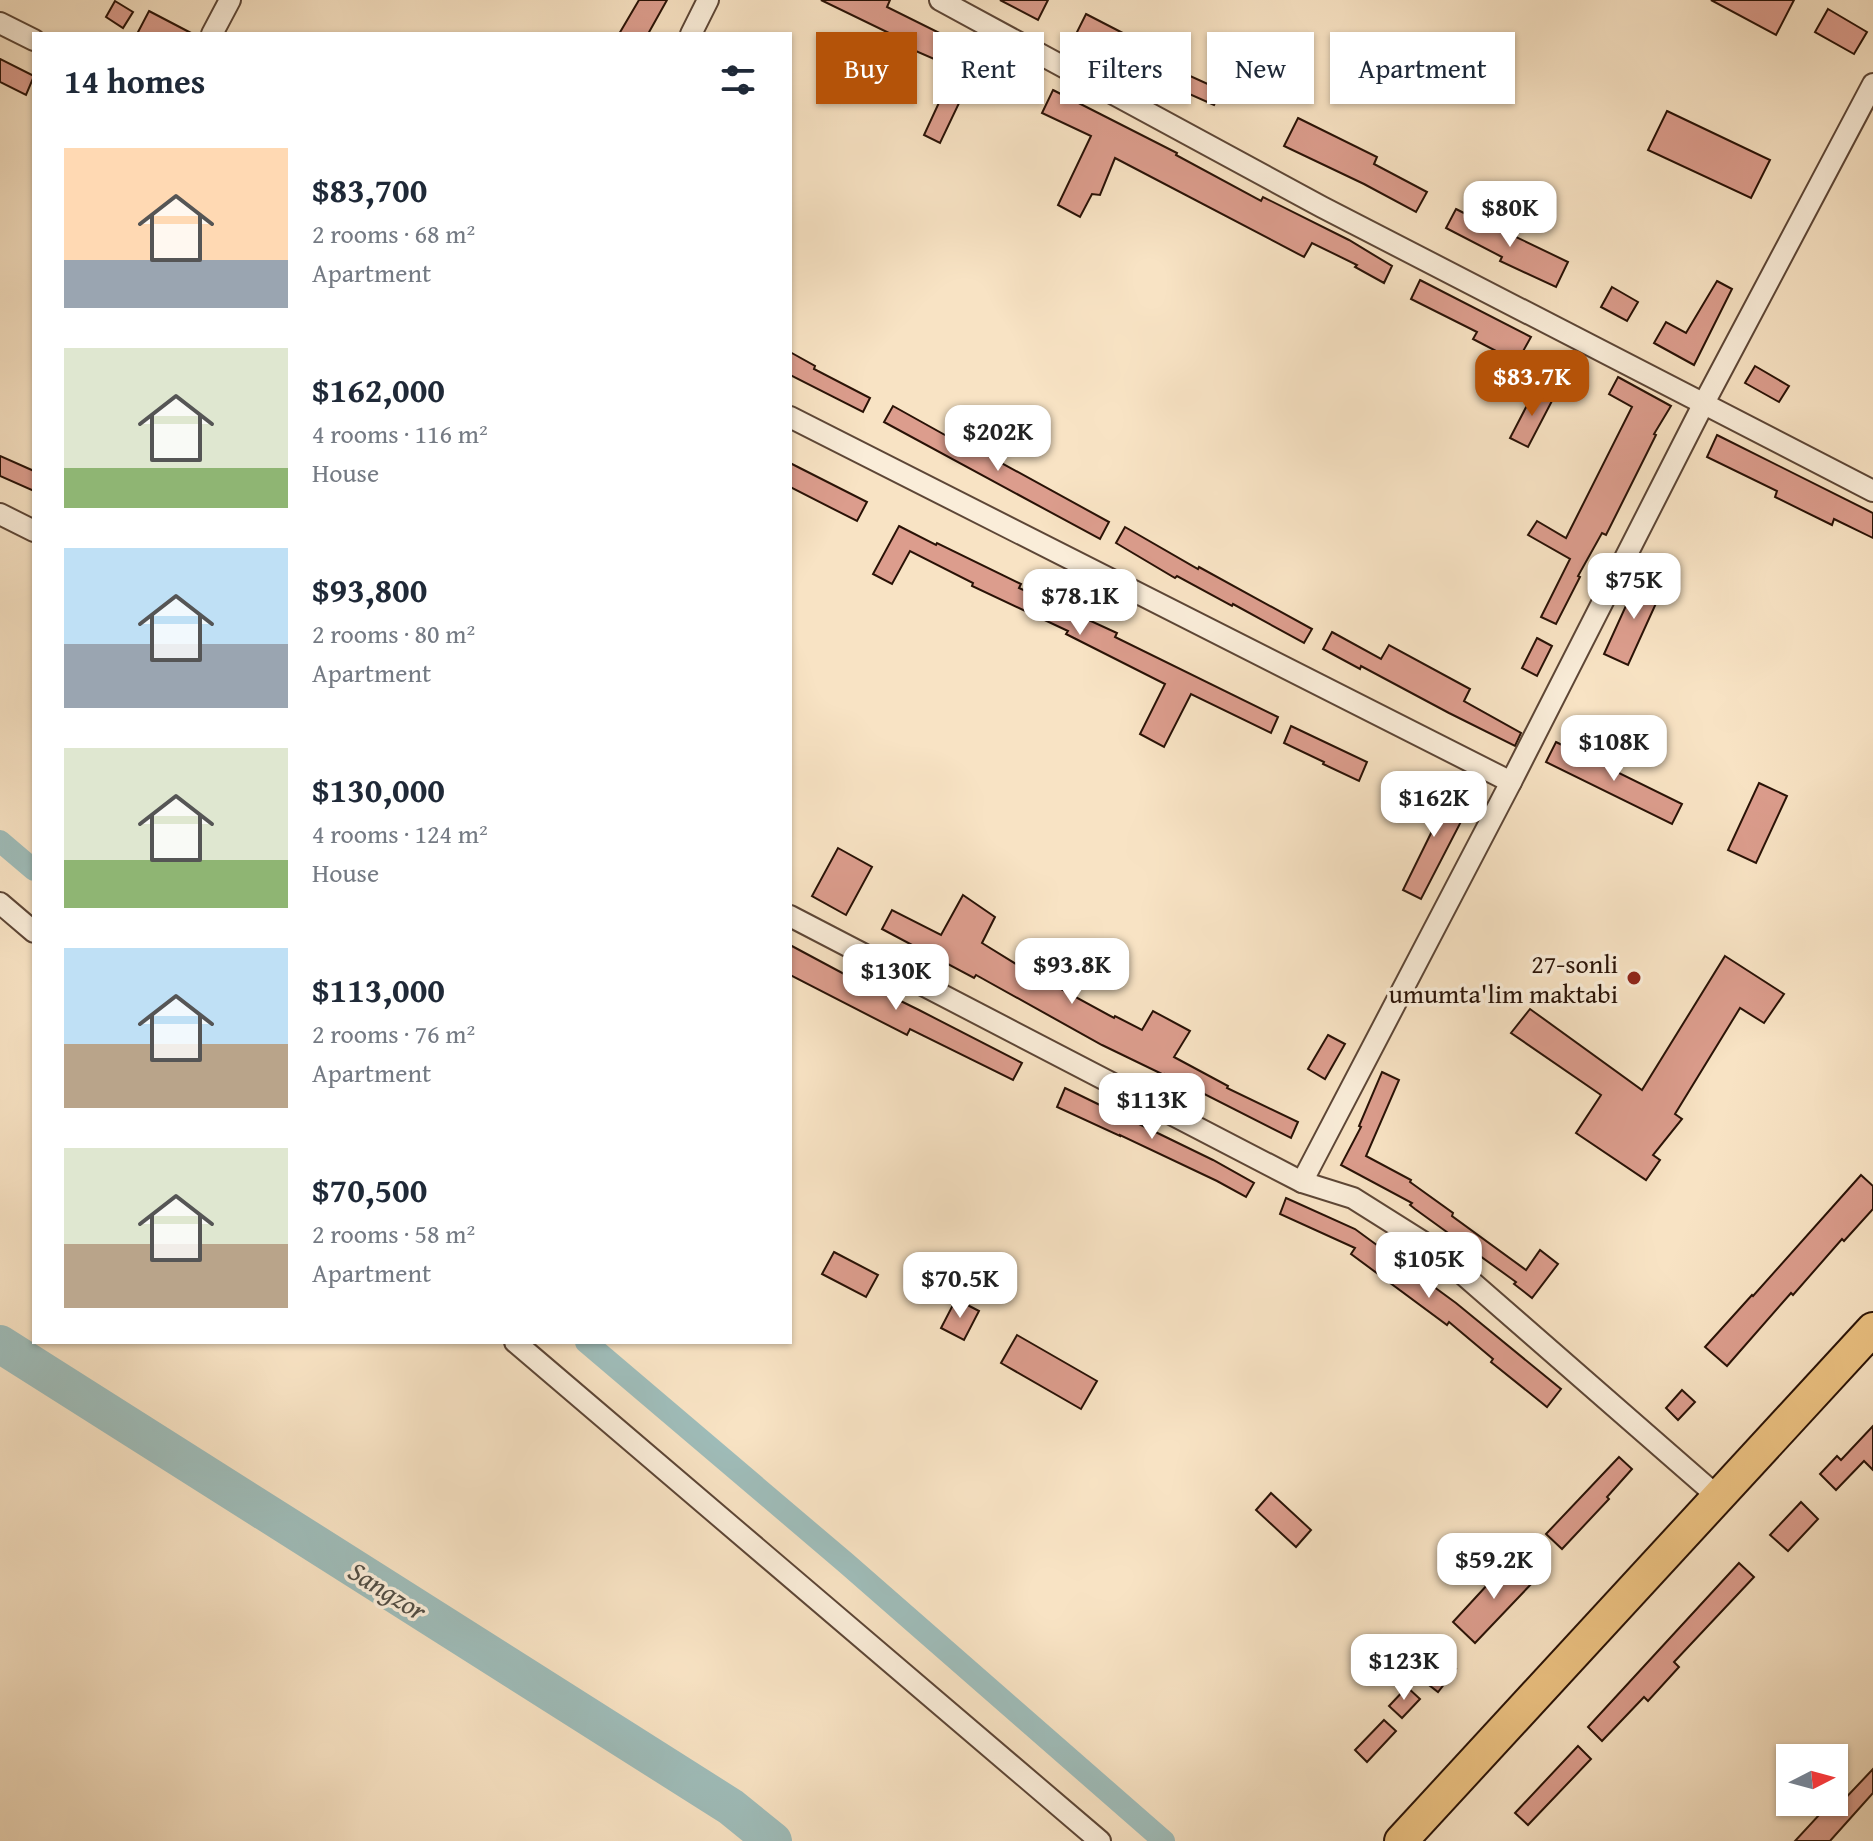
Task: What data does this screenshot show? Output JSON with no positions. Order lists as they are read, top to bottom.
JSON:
{
  "water": ["Sangzor"],
  "places": ["27-sonli umumta'lim maktabi"],
  "north": "right",
  "page": {
    "chip": [
      "Buy",
      "Rent",
      "Filters",
      "New",
      "Apartment"
    ],
    "heading": "14 homes",
    "list": [
      {
        "name": "$83,700",
        "note": "2 rooms · 68 m² · Apartment"
      },
      {
        "name": "$162,000",
        "note": "4 rooms · 116 m² · House"
      },
      {
        "name": "$93,800",
        "note": "2 rooms · 80 m² · Apartment"
      },
      {
        "name": "$130,000",
        "note": "4 rooms · 124 m² · House"
      },
      {
        "name": "$113,000",
        "note": "2 rooms · 76 m² · Apartment"
      },
      {
        "name": "$70,500",
        "note": "2 rooms · 58 m² · Apartment"
      }
    ],
    "price": [
      "$80K",
      "$83.7K",
      "$202K",
      "$75K",
      "$78.1K",
      "$108K",
      "$162K",
      "$93.8K",
      "$130K",
      "$113K",
      "$105K",
      "$70.5K",
      "$59.2K",
      "$123K"
    ]
  }
}
